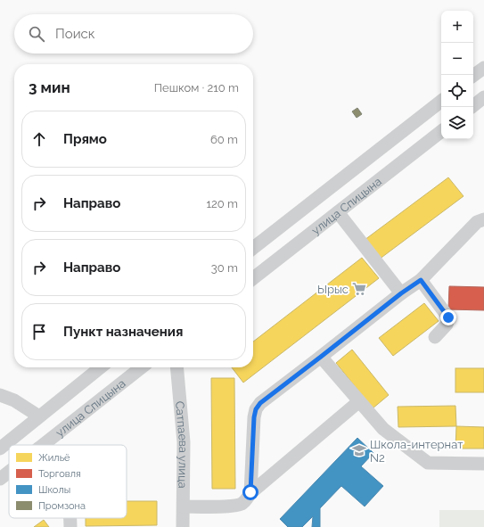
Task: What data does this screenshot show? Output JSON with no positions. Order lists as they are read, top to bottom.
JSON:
{
  "streets": {
    "street": ["улица Спицына", "Сатпаева улица"]
  },
  "places": {
    "supermarket": ["Ырыс"],
    "school or university": ["Школа-интернат N2"]
  },
  "legend": [
    "Жильё",
    "Торговля",
    "Школы",
    "Промзона"
  ],
  "page": {
    "map_buttons": ["+", "−"],
    "search": "Поиск",
    "heading": ["3 мин", "Пешком · 210 m"],
    "list": [
      ["Прямо", "60 m"],
      ["Направо", "120 m"],
      ["Направо", "30 m"],
      "Пункт назначения"
    ]
  }
}
